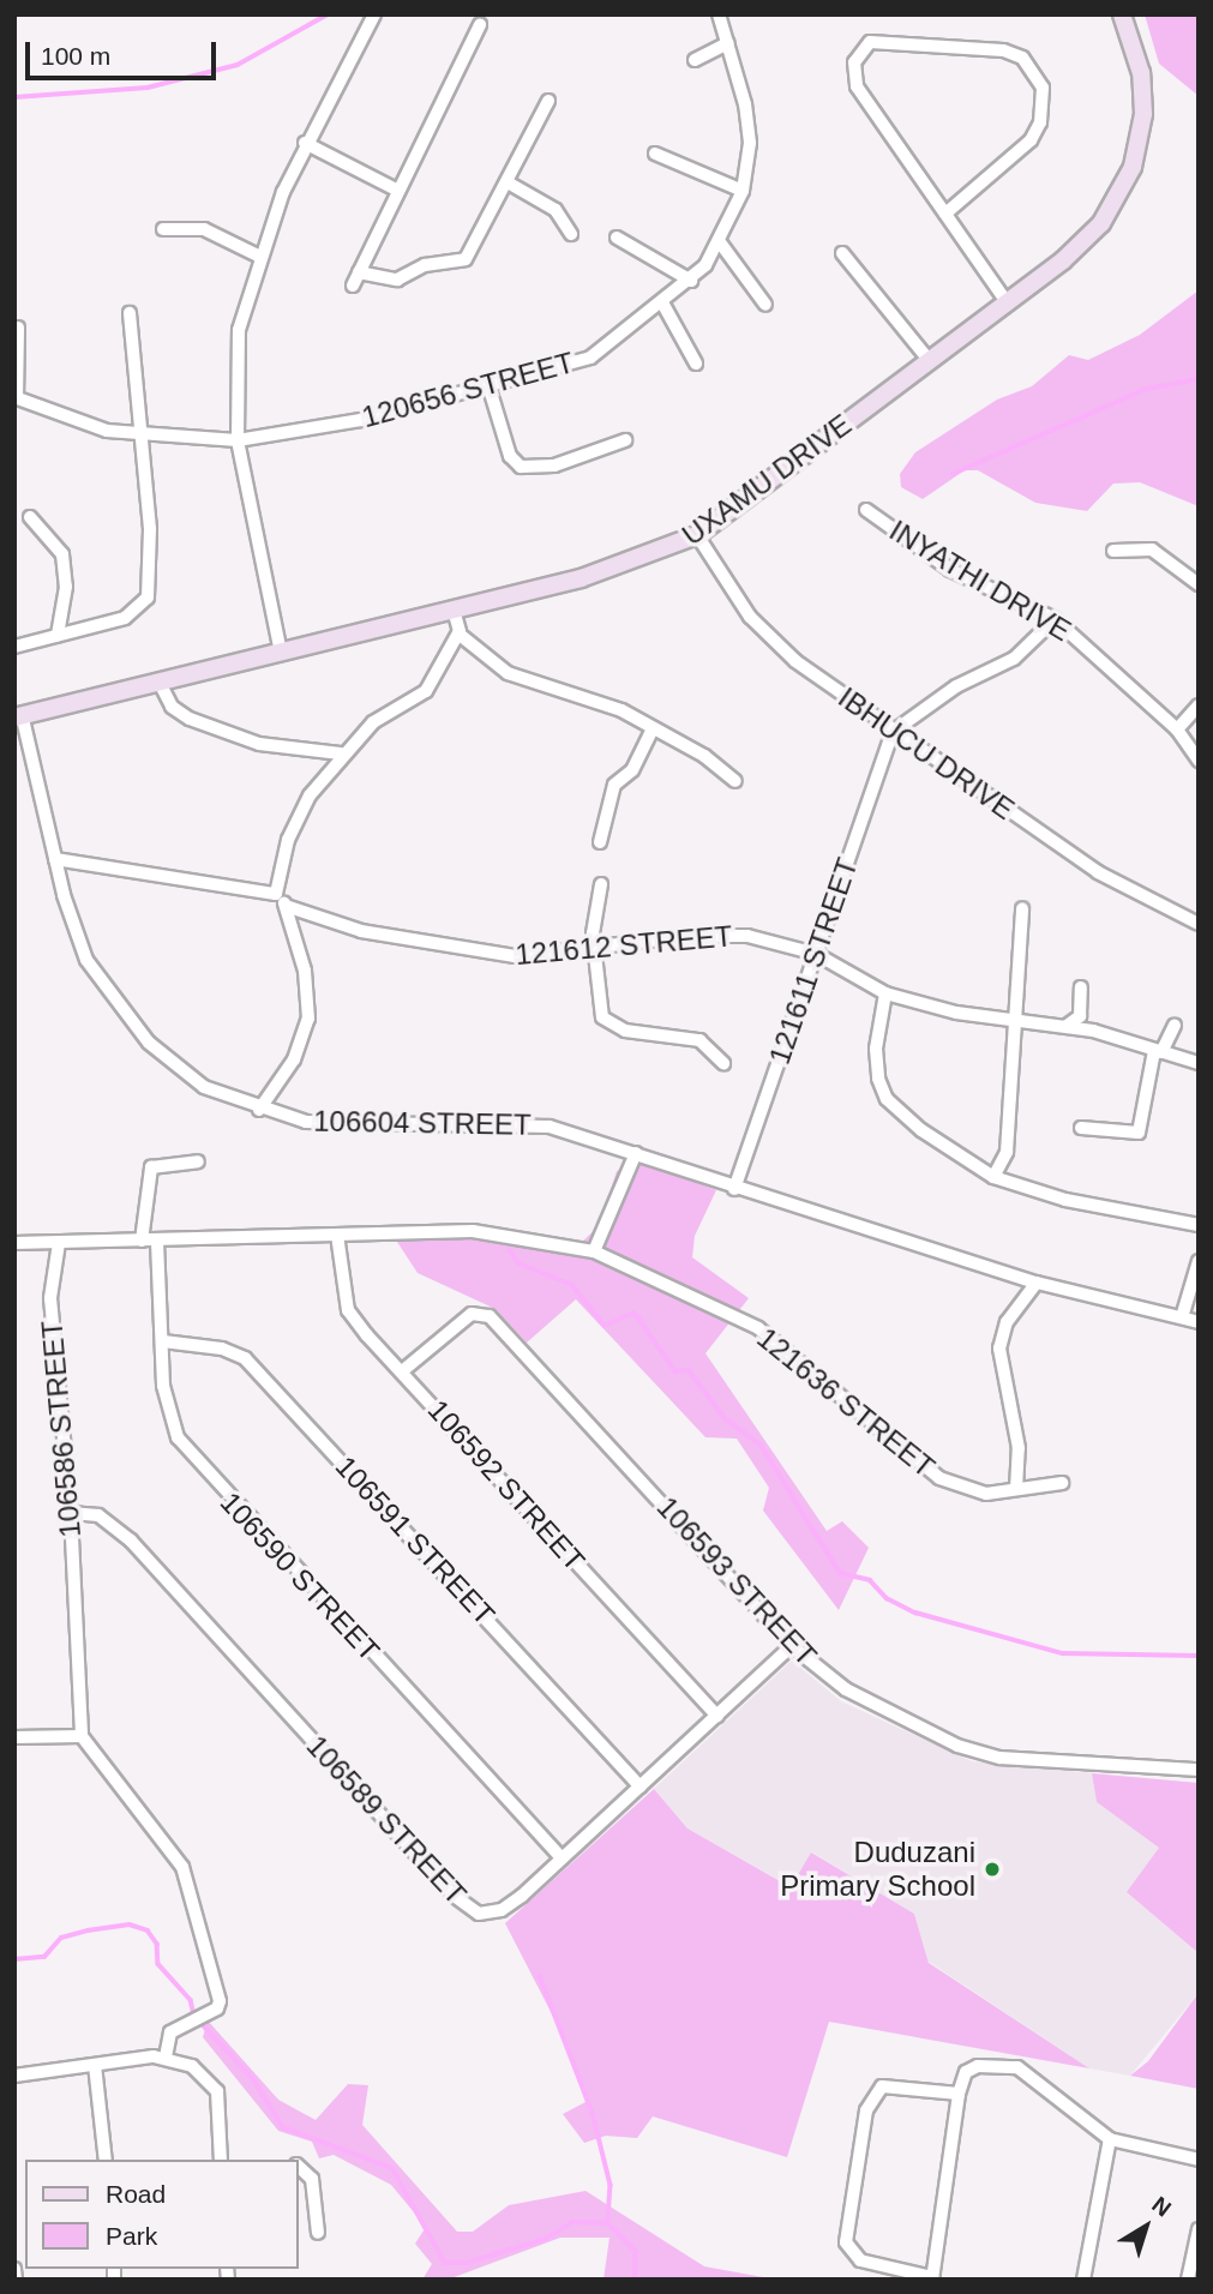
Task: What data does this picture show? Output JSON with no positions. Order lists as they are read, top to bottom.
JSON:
{
  "streets": {
    "street": [
      "120656 STREET",
      "UXAMU DRIVE",
      "INYATHI DRIVE",
      "IBHUCU DRIVE",
      "121612 STREET",
      "121611 STREET",
      "106604 STREET",
      "121636 STREET",
      "106586 STREET",
      "106592 STREET",
      "106591 STREET",
      "106590 STREET",
      "106593 STREET",
      "106589 STREET"
    ]
  },
  "crossings": [
    ["UXAMU DRIVE", "IBHUCU DRIVE"],
    ["UXAMU DRIVE", "106604 STREET"],
    ["IBHUCU DRIVE", "121611 STREET"],
    ["121612 STREET", "121611 STREET"],
    ["121611 STREET", "106604 STREET"],
    ["106586 STREET", "106589 STREET"],
    ["106592 STREET", "106593 STREET"],
    ["106592 STREET", "106589 STREET"],
    ["106591 STREET", "106590 STREET"],
    ["106591 STREET", "106589 STREET"],
    ["106590 STREET", "106589 STREET"],
    ["106593 STREET", "106589 STREET"]
  ],
  "places": ["Duduzani Primary School"],
  "legend": ["Road", "Park"],
  "scale_bar": "100 m",
  "north": "top right"
}
